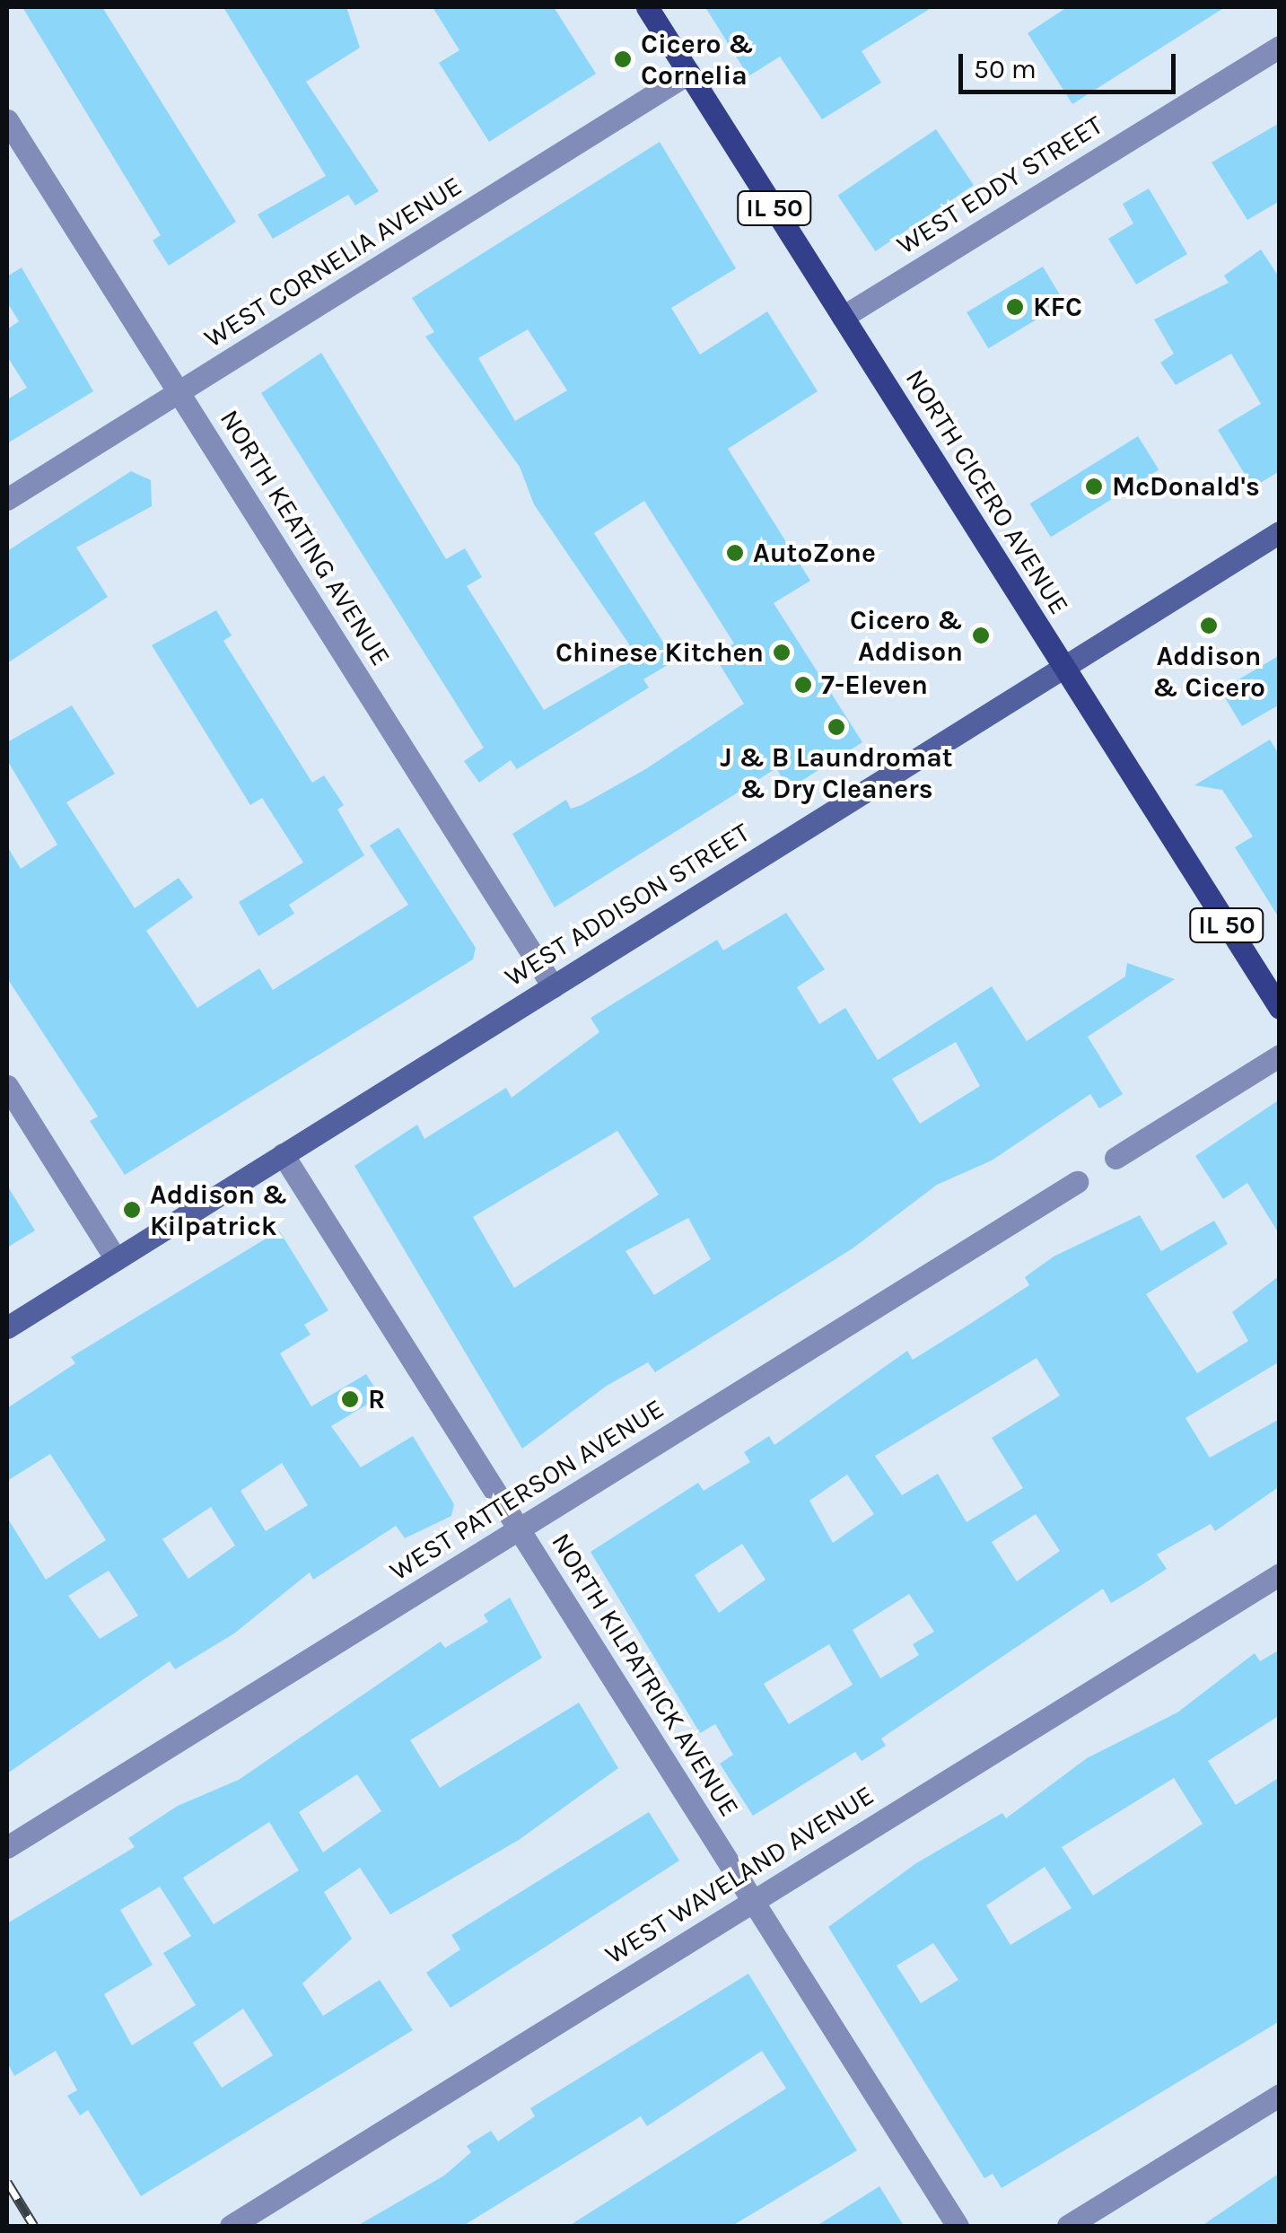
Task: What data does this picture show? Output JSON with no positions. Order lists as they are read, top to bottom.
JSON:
{
  "streets": {
    "main road": ["IL 50", "NORTH CICERO AVENUE", "WEST ADDISON STREET"],
    "street": [
      "WEST EDDY STREET",
      "WEST CORNELIA AVENUE",
      "NORTH KEATING AVENUE",
      "WEST PATTERSON AVENUE",
      "NORTH KILPATRICK AVENUE",
      "WEST WAVELAND AVENUE"
    ]
  },
  "crossings": [
    ["WEST EDDY STREET", "NORTH CICERO AVENUE"],
    ["WEST CORNELIA AVENUE", "NORTH CICERO AVENUE"],
    ["WEST CORNELIA AVENUE", "NORTH KEATING AVENUE"],
    ["NORTH CICERO AVENUE", "WEST ADDISON STREET"],
    ["NORTH KEATING AVENUE", "WEST ADDISON STREET"],
    ["WEST ADDISON STREET", "NORTH KILPATRICK AVENUE"],
    ["WEST PATTERSON AVENUE", "NORTH KILPATRICK AVENUE"],
    ["NORTH KILPATRICK AVENUE", "WEST WAVELAND AVENUE"]
  ],
  "places": [
    "Cicero & Cornelia",
    "KFC",
    "McDonald's",
    "AutoZone",
    "Addison & Cicero",
    "Cicero & Addison",
    "Chinese Kitchen",
    "7-Eleven",
    "J & B Laundromat & Dry Cleaners",
    "Addison & Kilpatrick",
    "R"
  ],
  "scale_bar": "50 m"
}
